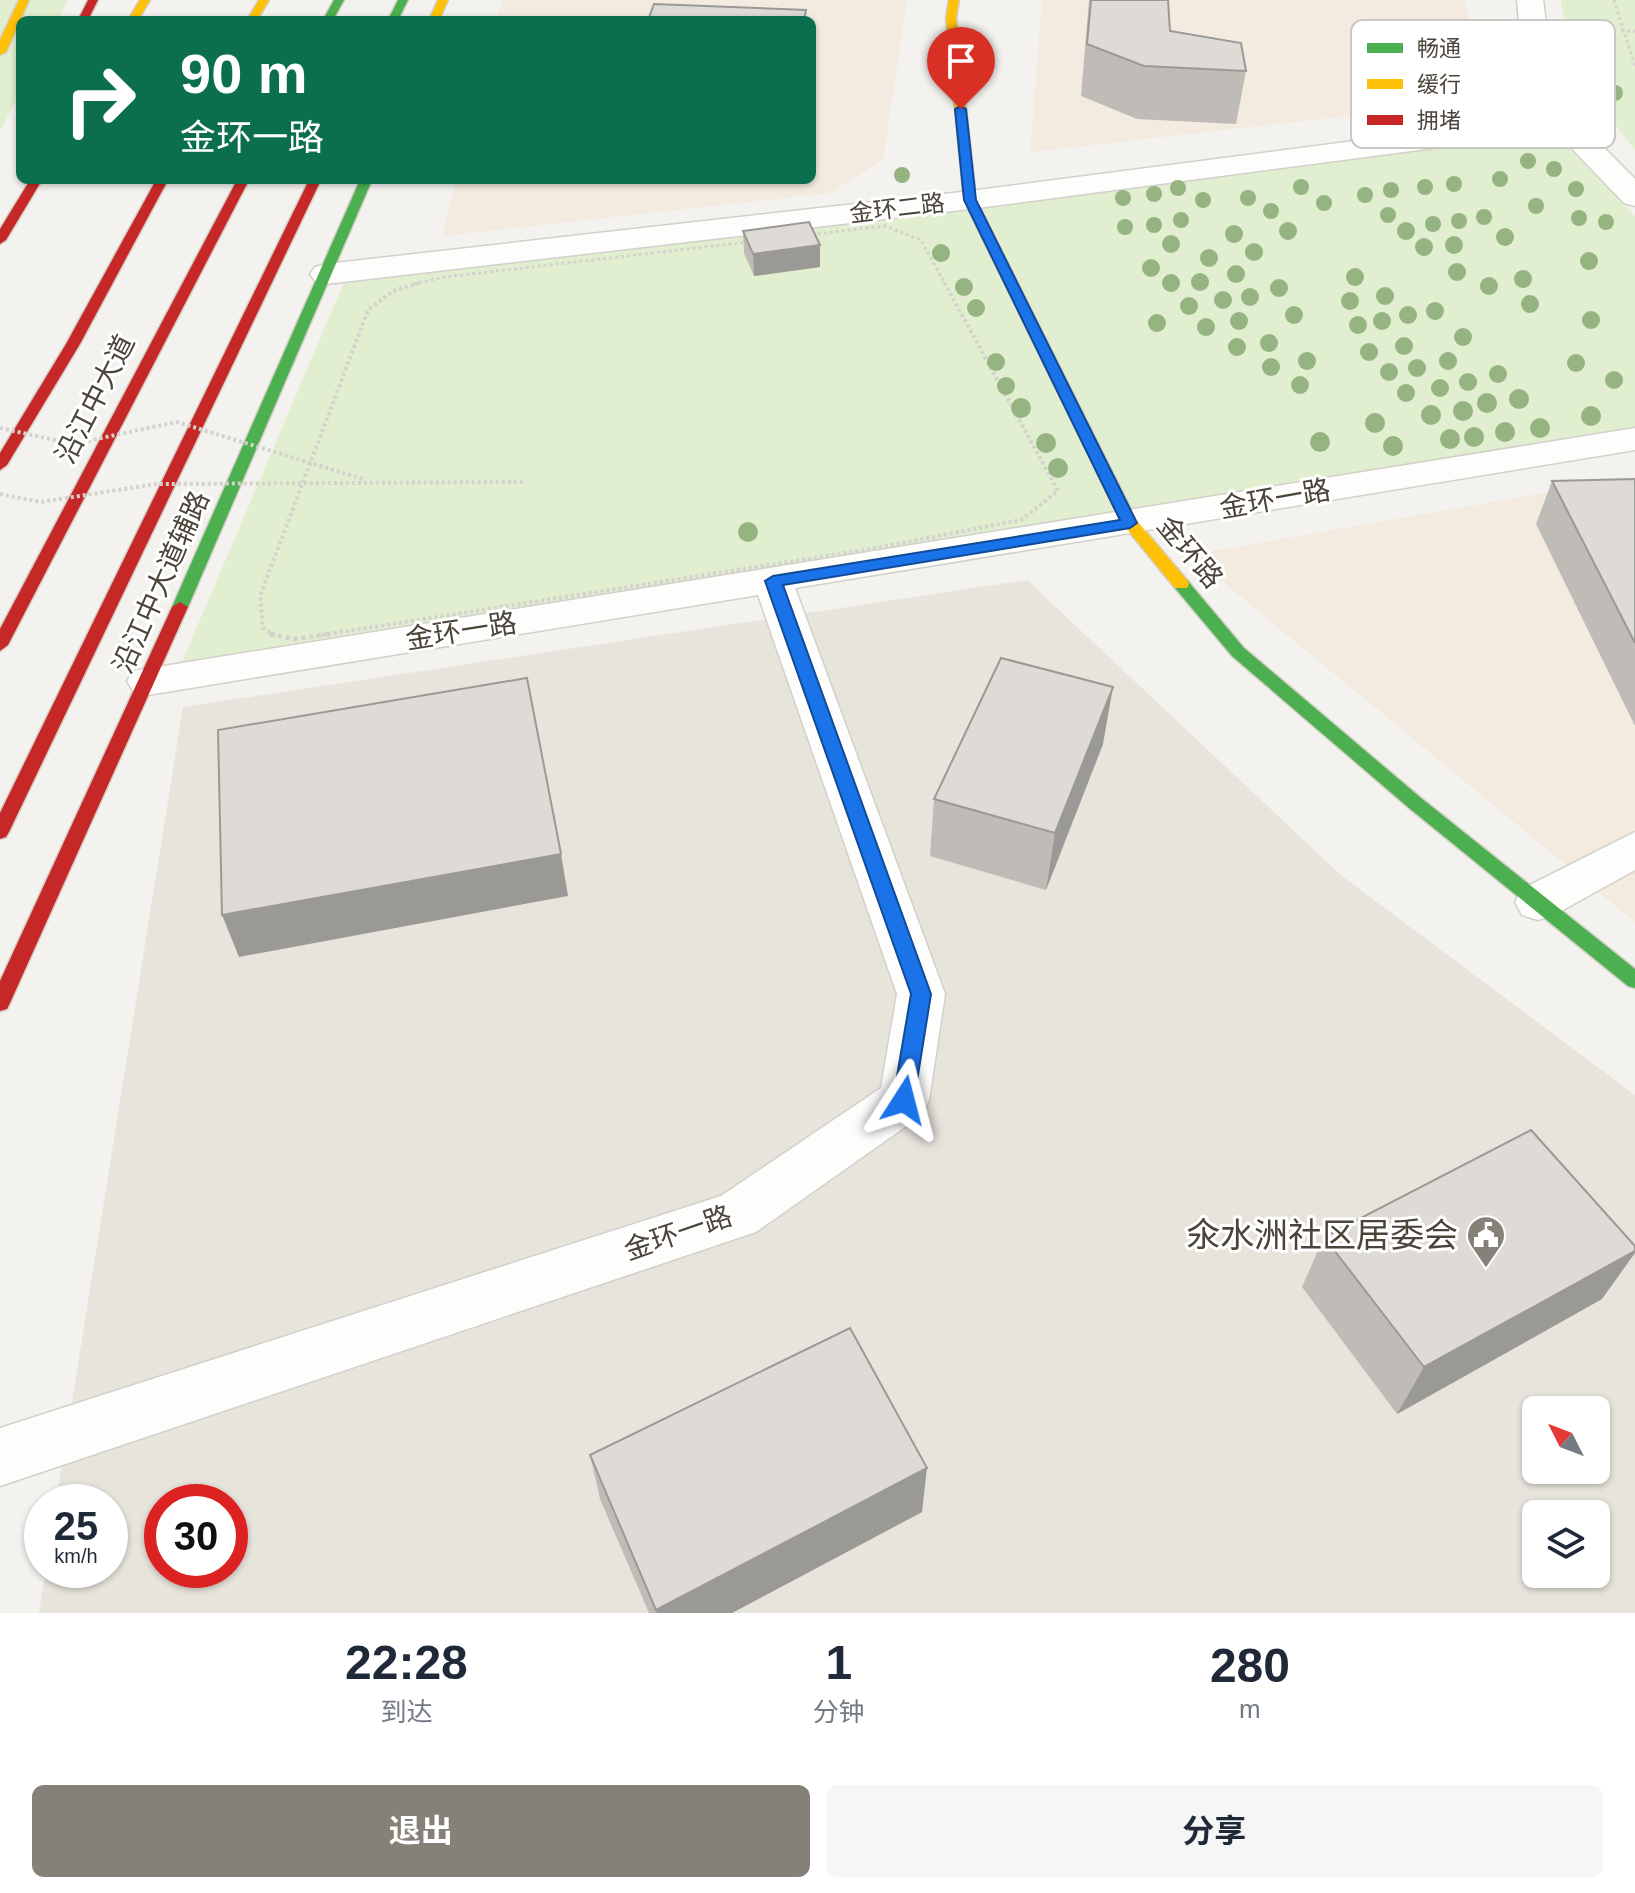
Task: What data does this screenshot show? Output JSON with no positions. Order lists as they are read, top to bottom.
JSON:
{
  "streets": {
    "main road": ["沿江中大道", "金环路", "沿江中大道辅路"],
    "street": ["金环二路", "金环一路"]
  },
  "crossings": [
    ["金环二路", "金环路"],
    ["金环二路", "沿江中大道辅路"],
    ["金环一路", "金环路"],
    ["金环一路", "沿江中大道辅路"]
  ],
  "places": {
    "public building": ["氽水洲社区居委会"]
  },
  "legend": ["畅通", "缓行", "拥堵"],
  "north": "top left",
  "page": {
    "turn": ["90 m", "金环一路"],
    "speed": "25 km/h",
    "limit": "30",
    "eta": [
      "22:28",
      "到达",
      "1",
      "分钟",
      "280",
      "m"
    ],
    "buttons": ["退出", "分享"]
  }
}
